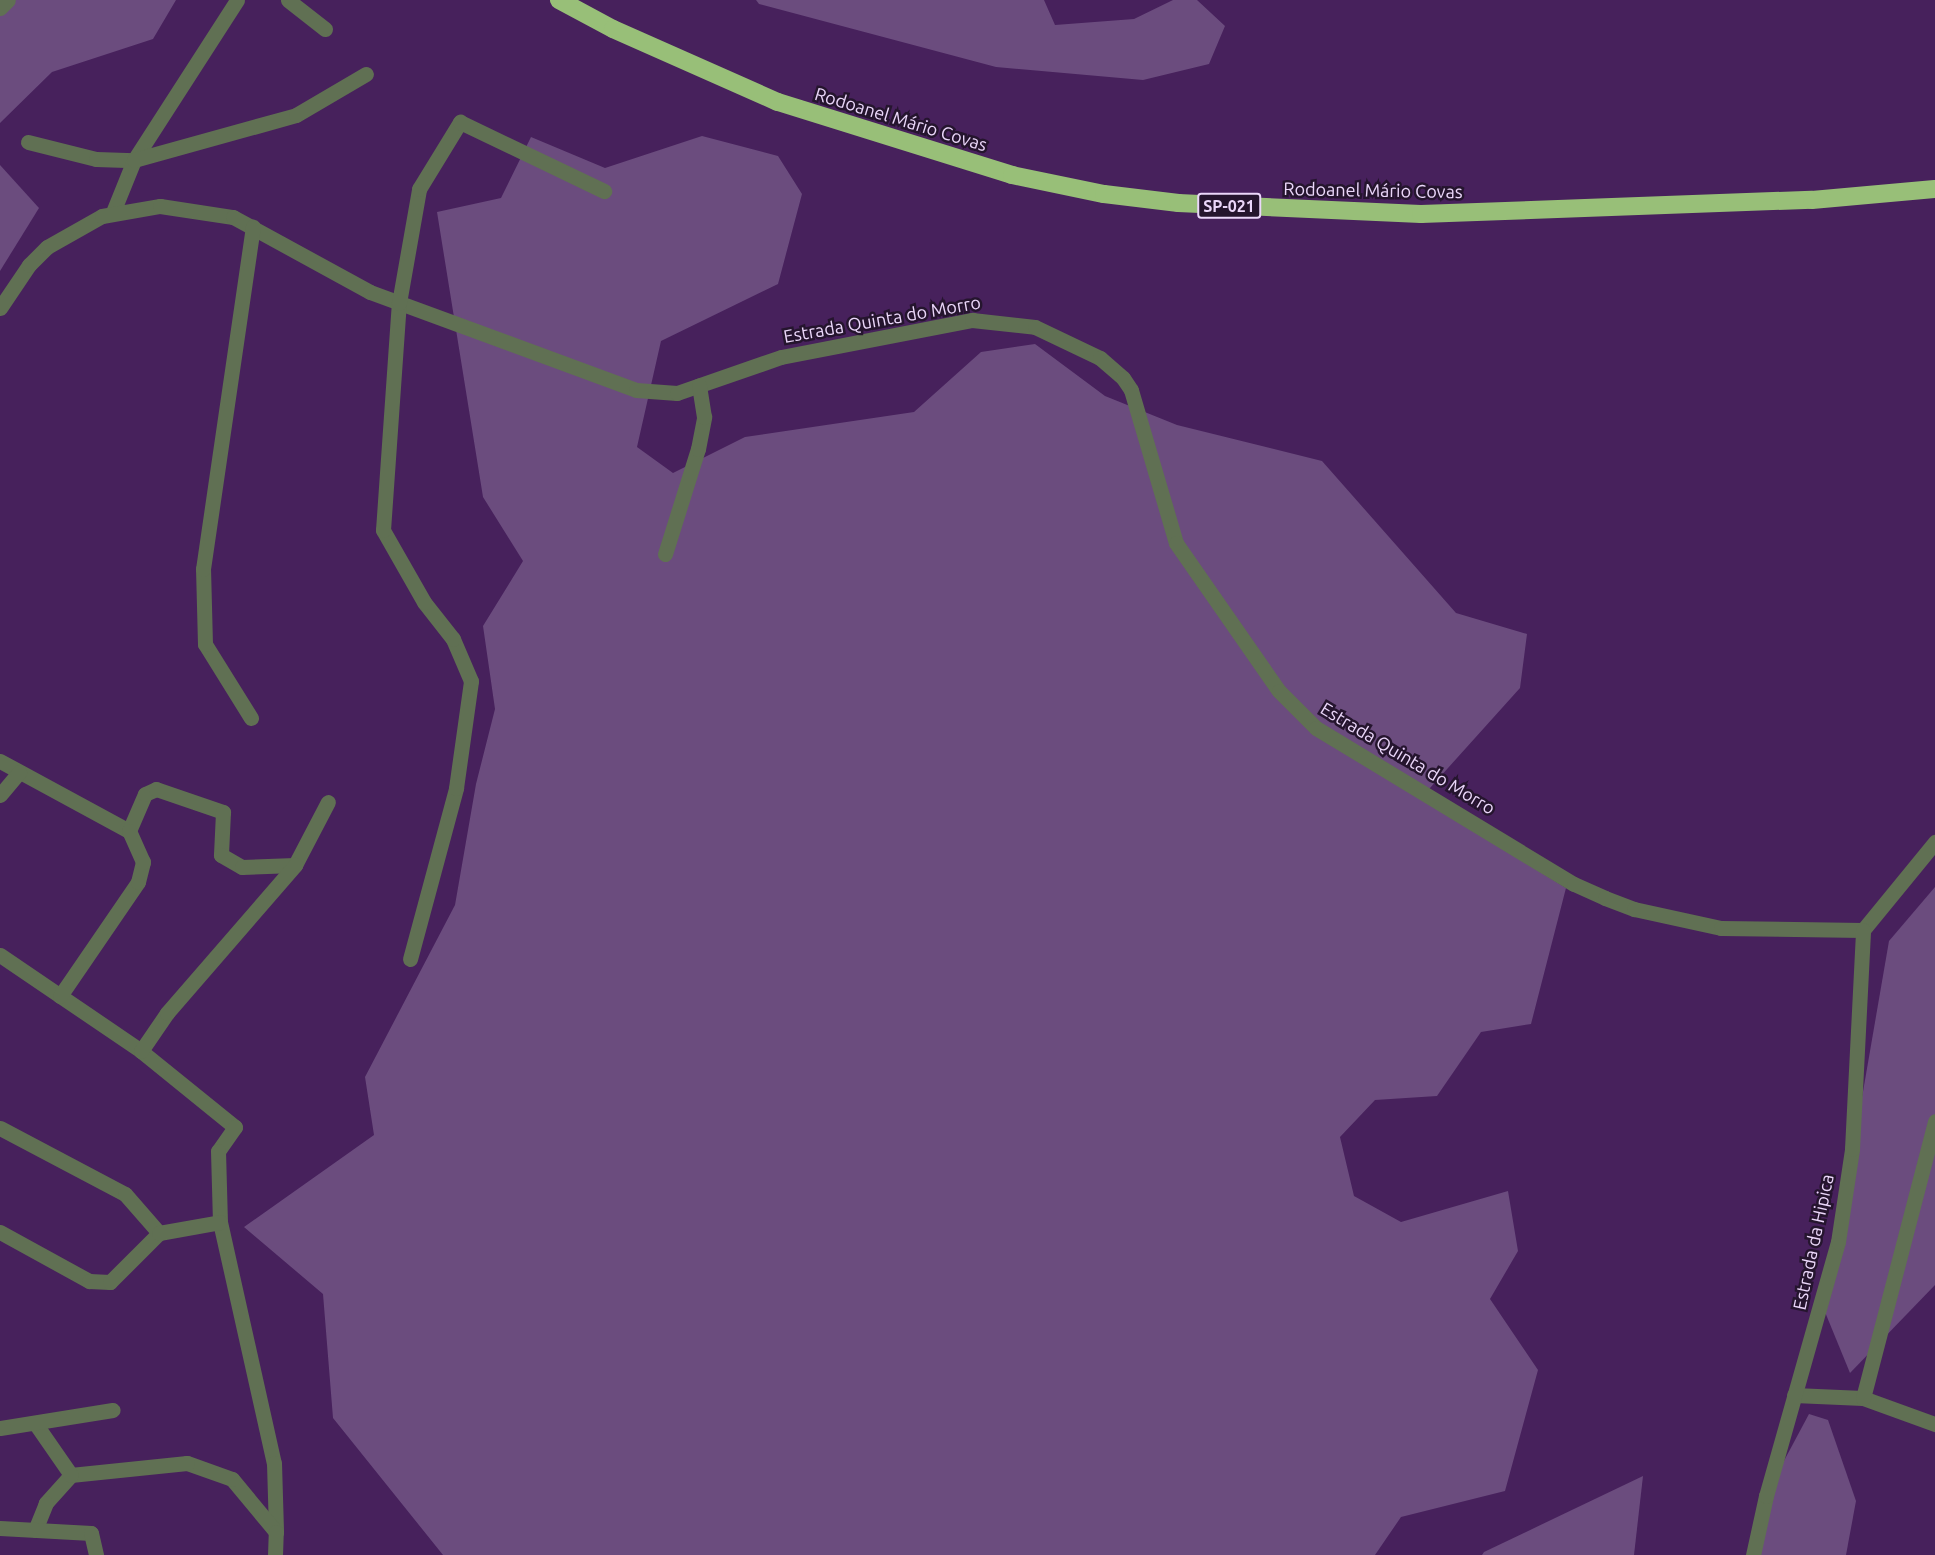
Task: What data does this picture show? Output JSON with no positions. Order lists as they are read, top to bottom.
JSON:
{
  "streets": {
    "highway": ["Rodoanel Mário Covas", "SP-021"],
    "street": ["Estrada Quinta do Morro", "Estrada da Hipica"]
  },
  "crossings": [
    ["Estrada Quinta do Morro", "Estrada da Hipica"]
  ]
}
